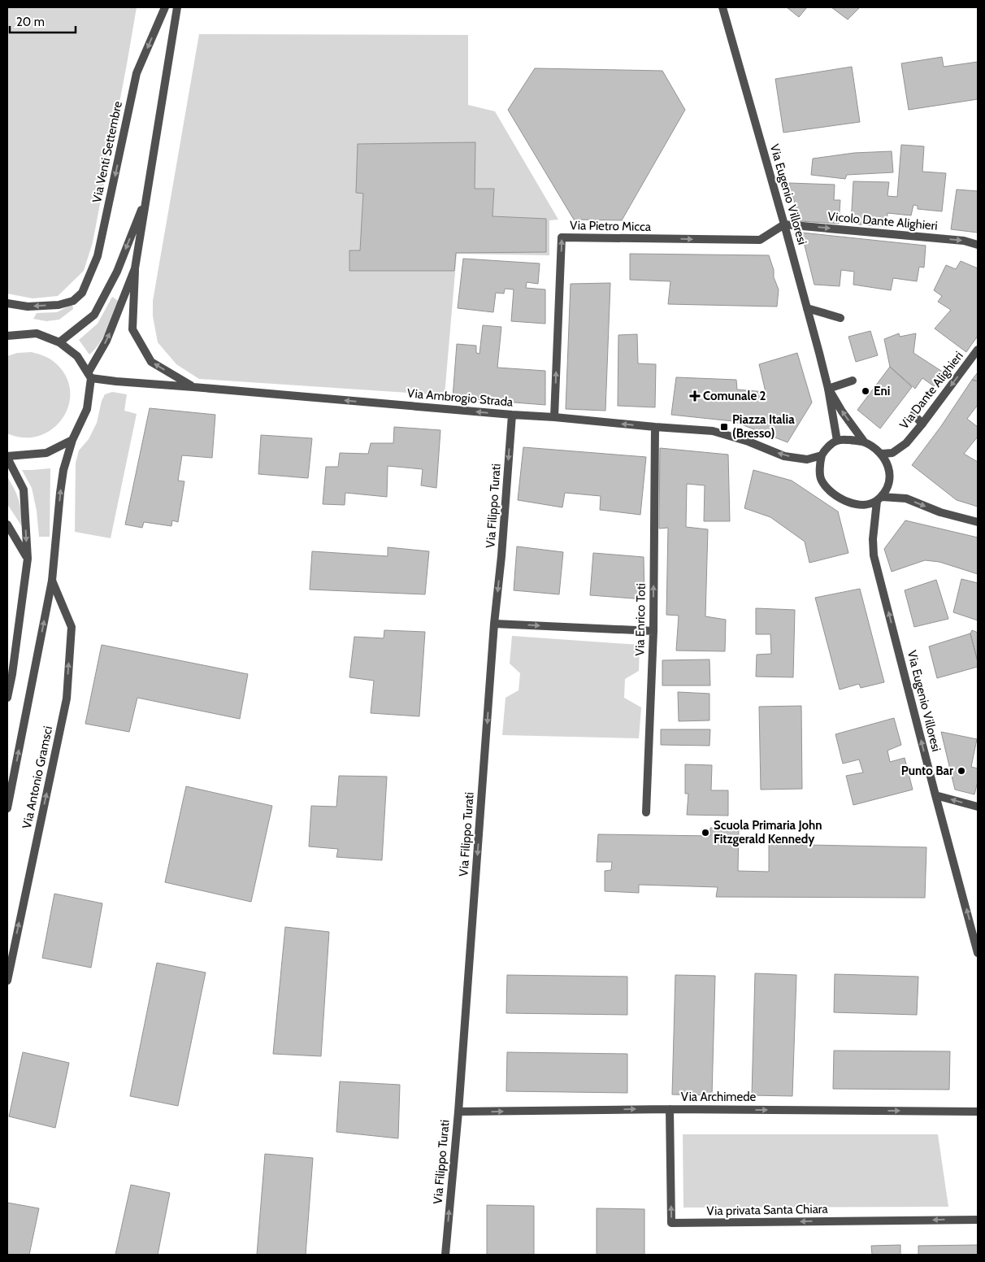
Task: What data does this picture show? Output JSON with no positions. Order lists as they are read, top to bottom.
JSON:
{
  "streets": {
    "street": [
      "Via Venti Settembre",
      "Via Eugenio Villoresi",
      "Vicolo Dante Alighieri",
      "Via Pietro Micca",
      "Via Dante Alighieri",
      "Via Ambrogio Strada",
      "Via Filippo Turati",
      "Via Enrico Toti",
      "Via Antonio Gramsci",
      "Via Archimede",
      "Via privata Santa Chiara"
    ]
  },
  "crossings": [
    ["Via Eugenio Villoresi", "Vicolo Dante Alighieri"],
    ["Via Eugenio Villoresi", "Via Pietro Micca"],
    ["Via Eugenio Villoresi", "Via Dante Alighieri"],
    ["Via Eugenio Villoresi", "Via Ambrogio Strada"],
    ["Vicolo Dante Alighieri", "Via Pietro Micca"],
    ["Via Pietro Micca", "Via Ambrogio Strada"],
    ["Via Dante Alighieri", "Via Ambrogio Strada"],
    ["Via Ambrogio Strada", "Via Filippo Turati"],
    ["Via Ambrogio Strada", "Via Enrico Toti"],
    ["Via Ambrogio Strada", "Via Antonio Gramsci"],
    ["Via Filippo Turati", "Via Archimede"],
    ["Via Archimede", "Via privata Santa Chiara"]
  ],
  "one_way": [
    "Via Eugenio Villoresi",
    "Vicolo Dante Alighieri",
    "Via Dante Alighieri",
    "Via Ambrogio Strada",
    "Via Enrico Toti",
    "Via Archimede"
  ],
  "places": {
    "other": ["Eni", "Punto Bar", "Scuola Primaria John Fitzgerald Kennedy"],
    "health": ["Comunale 2"],
    "transit": ["Piazza Italia (Bresso)"]
  },
  "scale_bar": "20 m"
}
